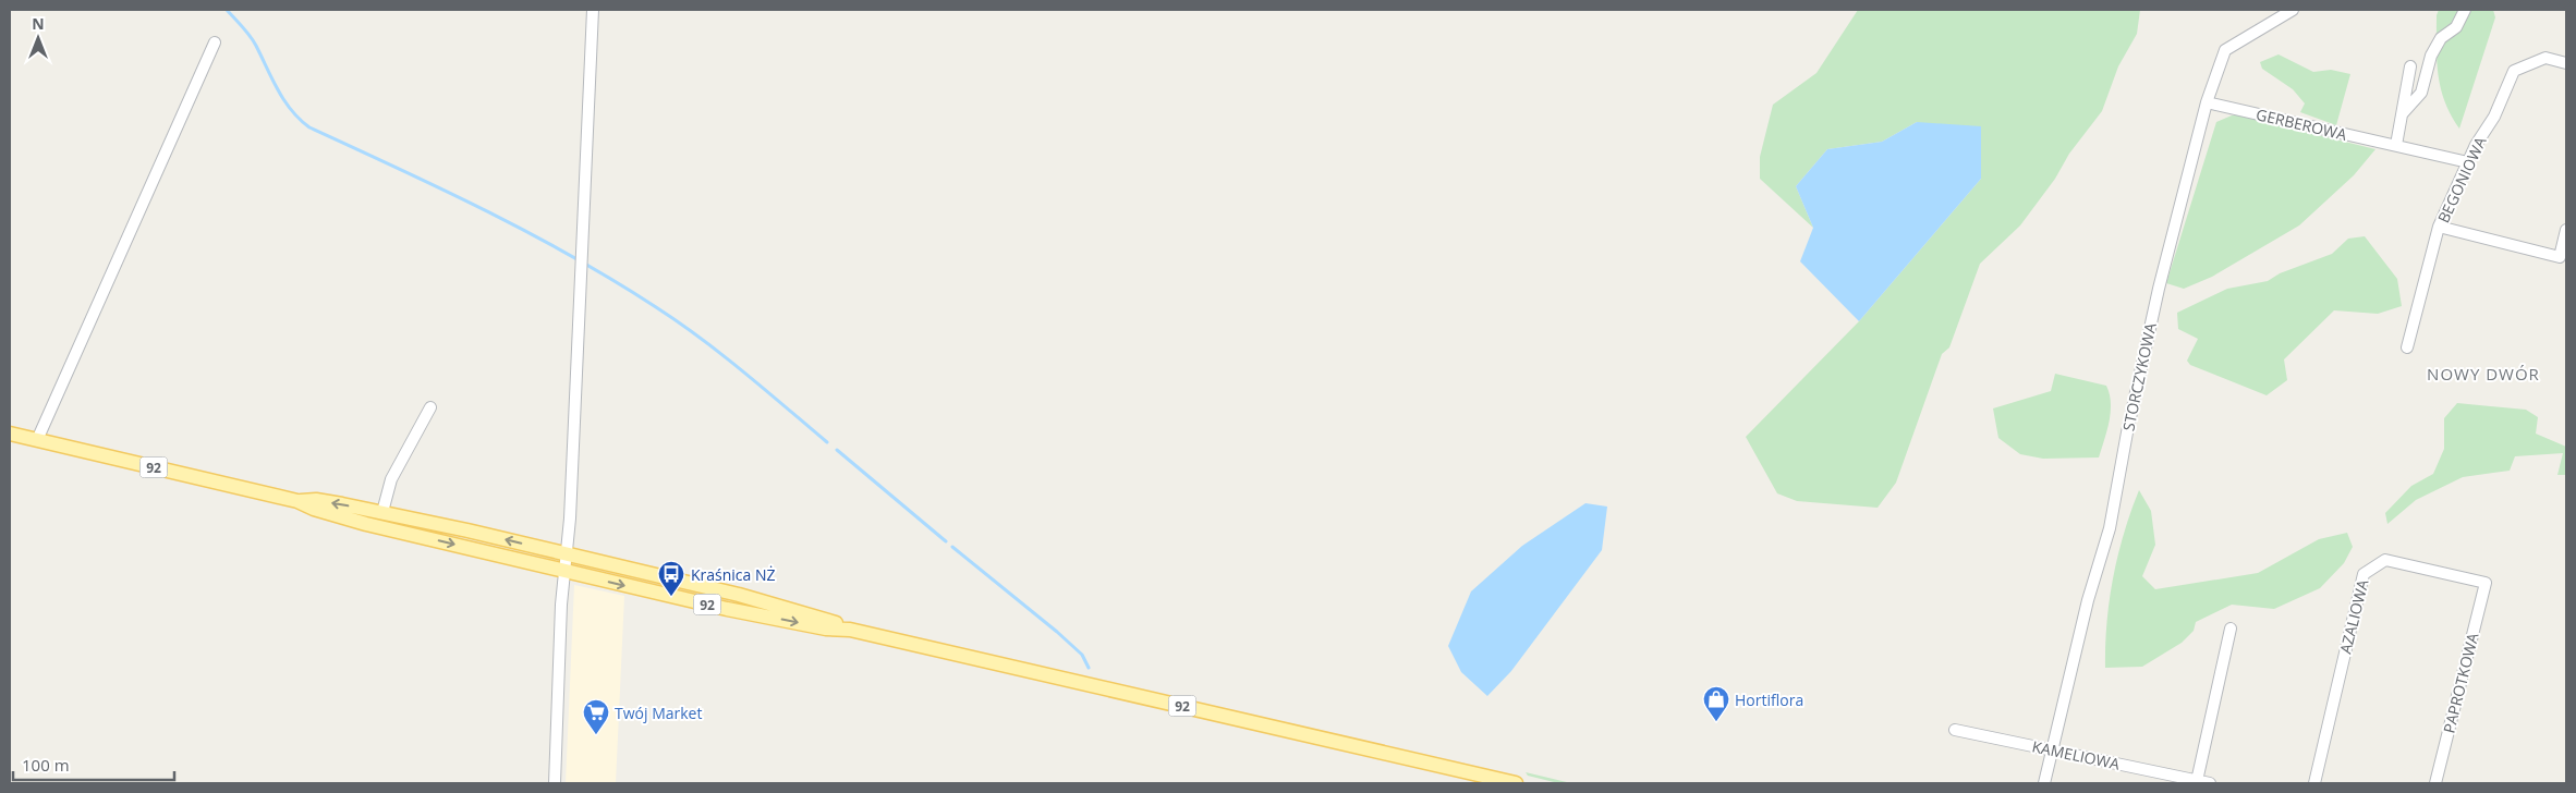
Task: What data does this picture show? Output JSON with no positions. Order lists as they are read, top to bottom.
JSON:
{
  "streets": {
    "main road": ["92"],
    "street": [
      "GERBEROWA",
      "BEGONIOWA",
      "STORCZYKOWA",
      "AZALIOWA",
      "PAPROTKOWA",
      "KAMELIOWA"
    ]
  },
  "crossings": [
    ["GERBEROWA", "BEGONIOWA"],
    ["GERBEROWA", "STORCZYKOWA"],
    ["STORCZYKOWA", "KAMELIOWA"],
    ["AZALIOWA", "PAPROTKOWA"]
  ],
  "districts": ["NOWY DWÓR"],
  "places": {
    "bus stop": ["Kraśnica NŻ"],
    "shop": ["Hortiflora"],
    "supermarket": ["Twój Market"]
  },
  "scale_bar": "100 m",
  "north": "top"
}
